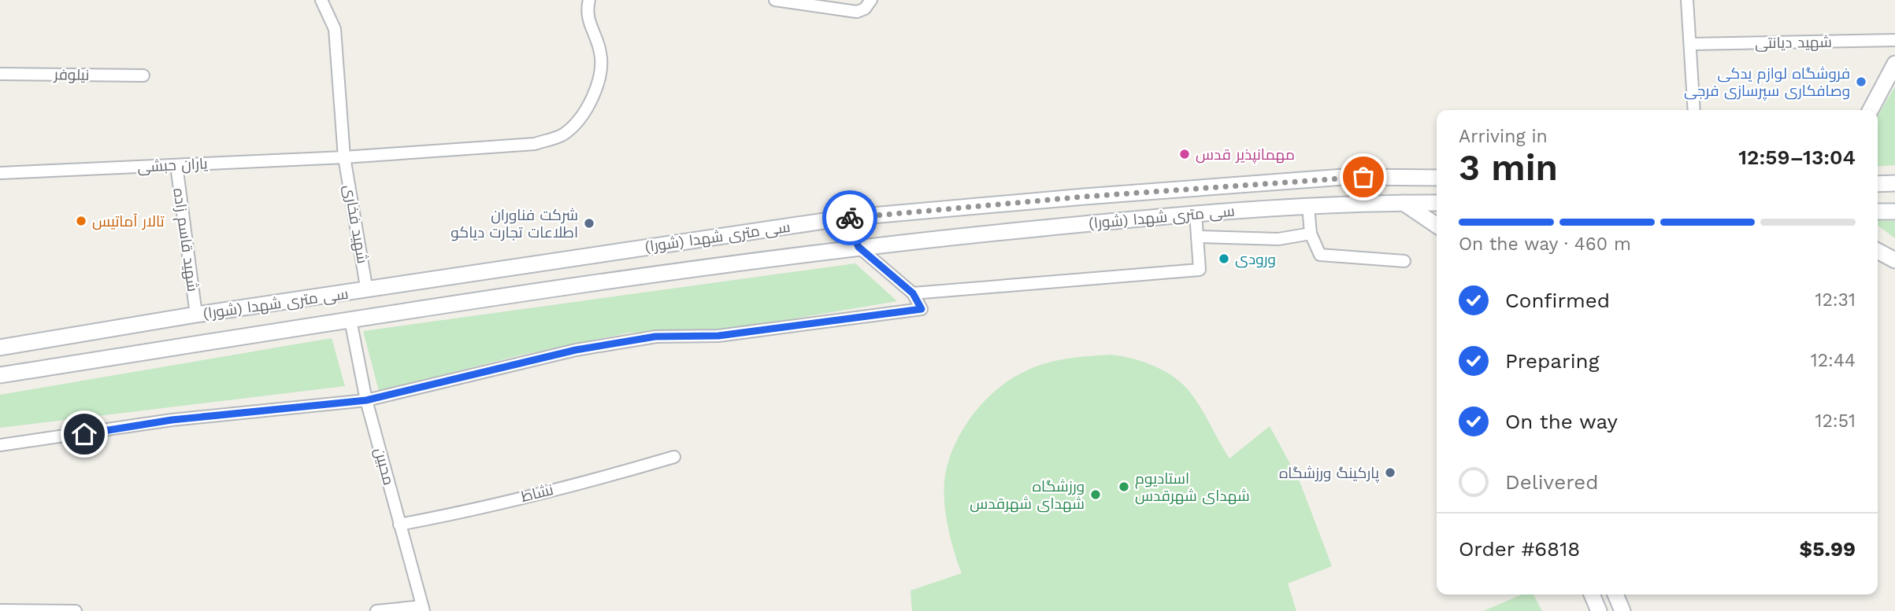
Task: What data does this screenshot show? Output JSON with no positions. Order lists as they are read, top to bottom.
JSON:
{
  "streets": {
    "main road": ["سی متری شهدا (شورا)"],
    "street": [
      "شهید دیانتی",
      "نیلوفر",
      "یاران حبشی",
      "شهید فخاری",
      "شهید قاسم زاده",
      "محبین",
      "نشاط"
    ]
  },
  "crossings": [
    ["یاران حبشی", "شهید فخاری"],
    ["یاران حبشی", "شهید قاسم زاده"],
    ["سی متری شهدا (شورا)", "شهید فخاری"],
    ["سی متری شهدا (شورا)", "شهید قاسم زاده"],
    ["سی متری شهدا (شورا)", "محبین"],
    ["محبین", "نشاط"]
  ],
  "places": [
    "فروشگاه لوازم یدکی وصافکاری سپرسازی فرجی",
    "مهمانپذیر قدس",
    "تالار آماتیس",
    "شرکت فناوران اطلاعات تجارت دیاکو",
    "ورودی",
    "پارکینگ ورزشگاه",
    "استادیوم شهدای شهرقدس",
    "ورزشگاه شهدای شهرقدس"
  ],
  "page": {
    "heading": ["3 min", "Arriving in", "12:59–13:04"],
    "panel": ["Order #6818", "$5.99"],
    "bar": "On the way · 460 m",
    "list": [
      ["Confirmed", "12:31"],
      ["Preparing", "12:44"],
      ["On the way", "12:51"],
      "Delivered"
    ]
  }
}
